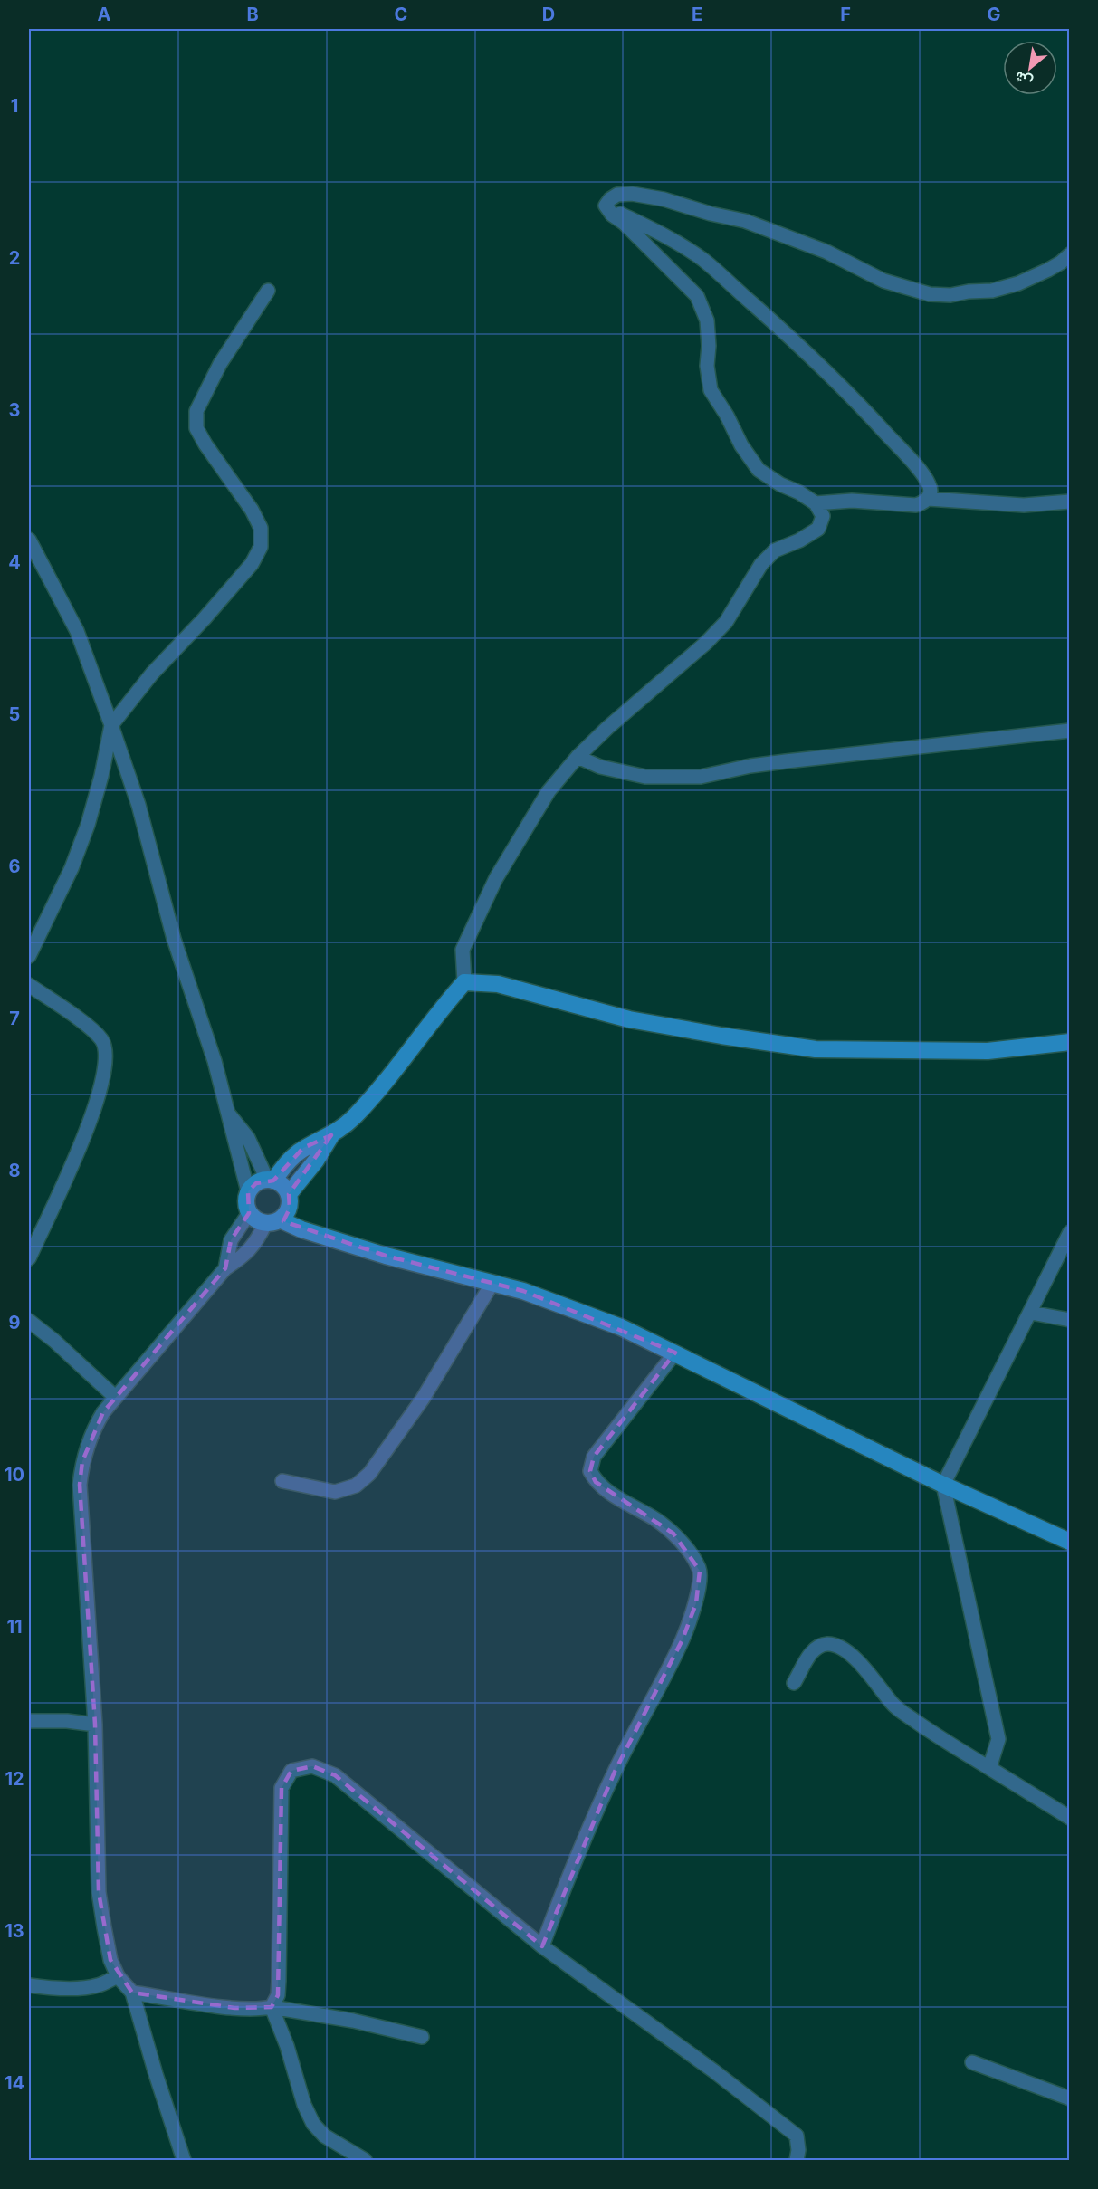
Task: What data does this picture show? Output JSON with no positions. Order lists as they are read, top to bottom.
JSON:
{
  "north": "bottom left",
  "grid": {
    "columns": [
      "A",
      "B",
      "C",
      "D",
      "E",
      "F",
      "G"
    ],
    "rows": [
      "1",
      "2",
      "3",
      "4",
      "5",
      "6",
      "7",
      "8",
      "9",
      "10",
      "11",
      "12",
      "13",
      "14"
    ]
  }
}
